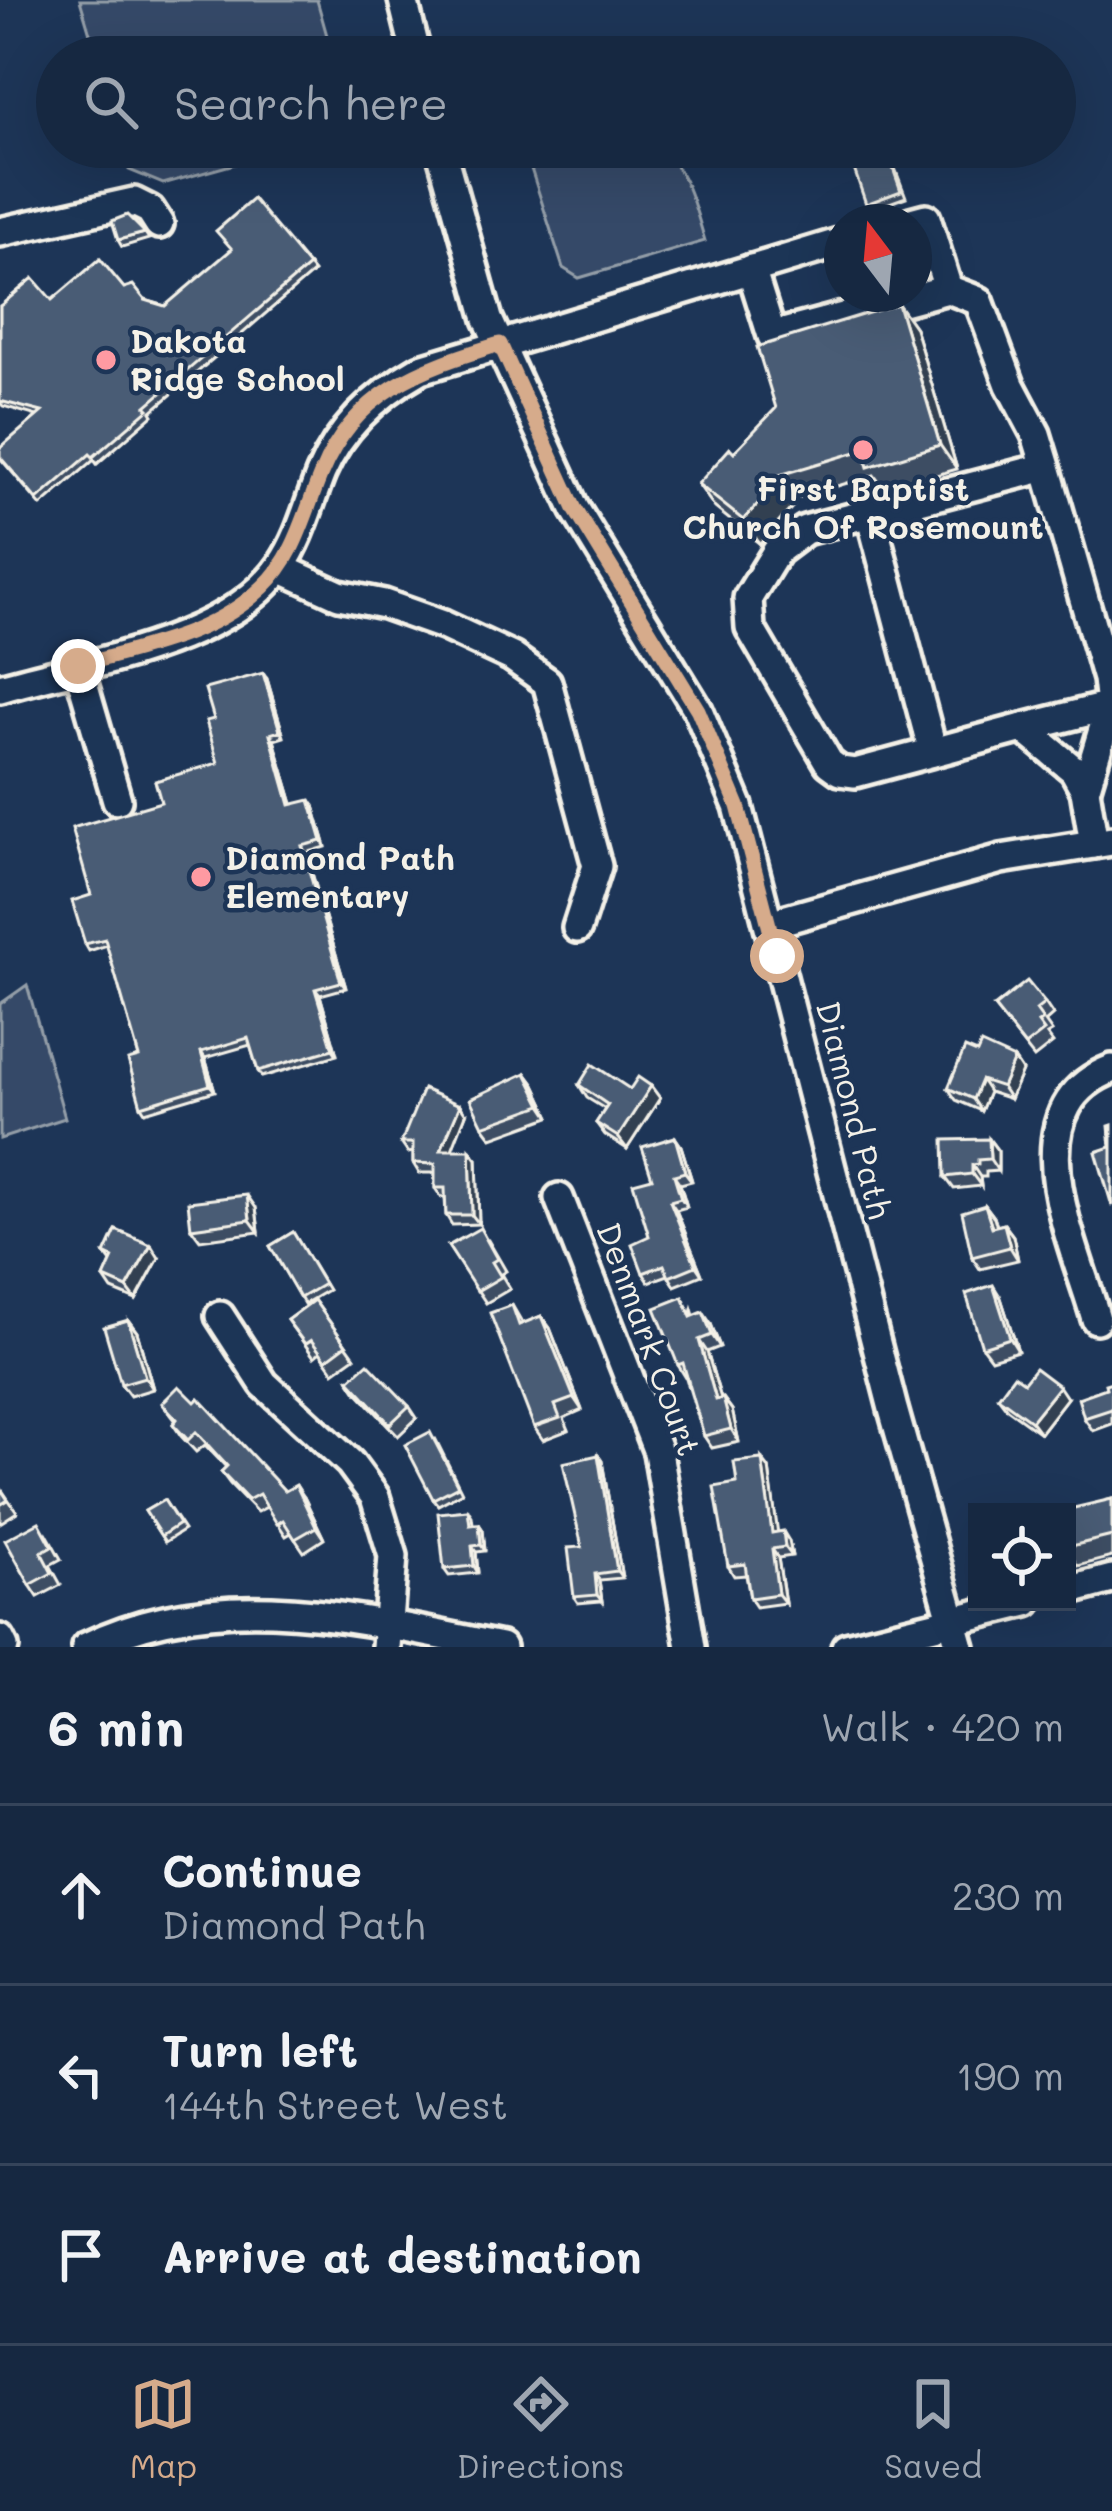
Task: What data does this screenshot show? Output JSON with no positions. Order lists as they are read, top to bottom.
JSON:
{
  "streets": {
    "street": ["Diamond Path", "Denmark Court"]
  },
  "places": ["Dakota Ridge School", "First Baptist Church Of Rosemount", "Diamond Path Elementary"],
  "north": "top",
  "page": {
    "search": "Search here",
    "heading": ["6 min", "Walk · 420 m"],
    "list": [
      ["Continue", "Diamond Path", "230 m"],
      ["Turn left", "144th Street West", "190 m"],
      "Arrive at destination"
    ],
    "nav": ["Map", "Directions", "Saved"]
  }
}
